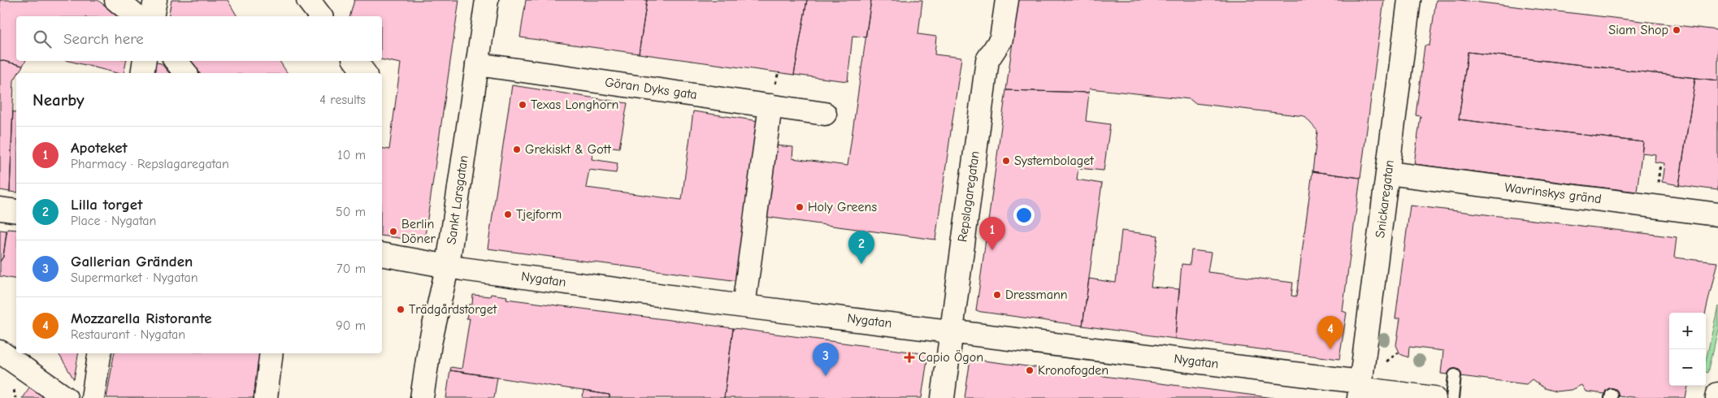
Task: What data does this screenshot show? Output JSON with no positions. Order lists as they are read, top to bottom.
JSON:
{
  "streets": {
    "street": [
      "Göran Dyks gata",
      "Wavrinskys gränd",
      "Repslagaregatan",
      "Snickaregatan",
      "Sankt Larsgatan",
      "Nygatan"
    ]
  },
  "crossings": [
    ["Göran Dyks gata", "Sankt Larsgatan"],
    ["Wavrinskys gränd", "Snickaregatan"],
    ["Repslagaregatan", "Nygatan"],
    ["Snickaregatan", "Nygatan"],
    ["Sankt Larsgatan", "Nygatan"]
  ],
  "places": {
    "other": [
      "Siam Shop",
      "Texas Longhorn",
      "Grekiskt & Gott",
      "Systembolaget",
      "Holy Greens",
      "Tjejform",
      "Berlin Döner",
      "Dressmann",
      "Trädgårdstorget",
      "Kronofogden"
    ],
    "health": ["Capio Ögon"]
  },
  "page": {
    "search": "Search here",
    "heading": ["Nearby", "4 results"],
    "list": [
      {
        "mark": "1",
        "name": "Apoteket",
        "note": "Pharmacy · Repslagaregatan",
        "value": "10 m"
      },
      {
        "mark": "2",
        "name": "Lilla torget",
        "note": "Place · Nygatan",
        "value": "50 m"
      },
      {
        "mark": "3",
        "name": "Gallerian Gränden",
        "note": "Supermarket · Nygatan",
        "value": "70 m"
      },
      {
        "mark": "4",
        "name": "Mozzarella Ristorante",
        "note": "Restaurant · Nygatan",
        "value": "90 m"
      }
    ],
    "pins": [
      "1",
      "2",
      "4",
      "3"
    ],
    "map_buttons": ["+", "−"]
  }
}
